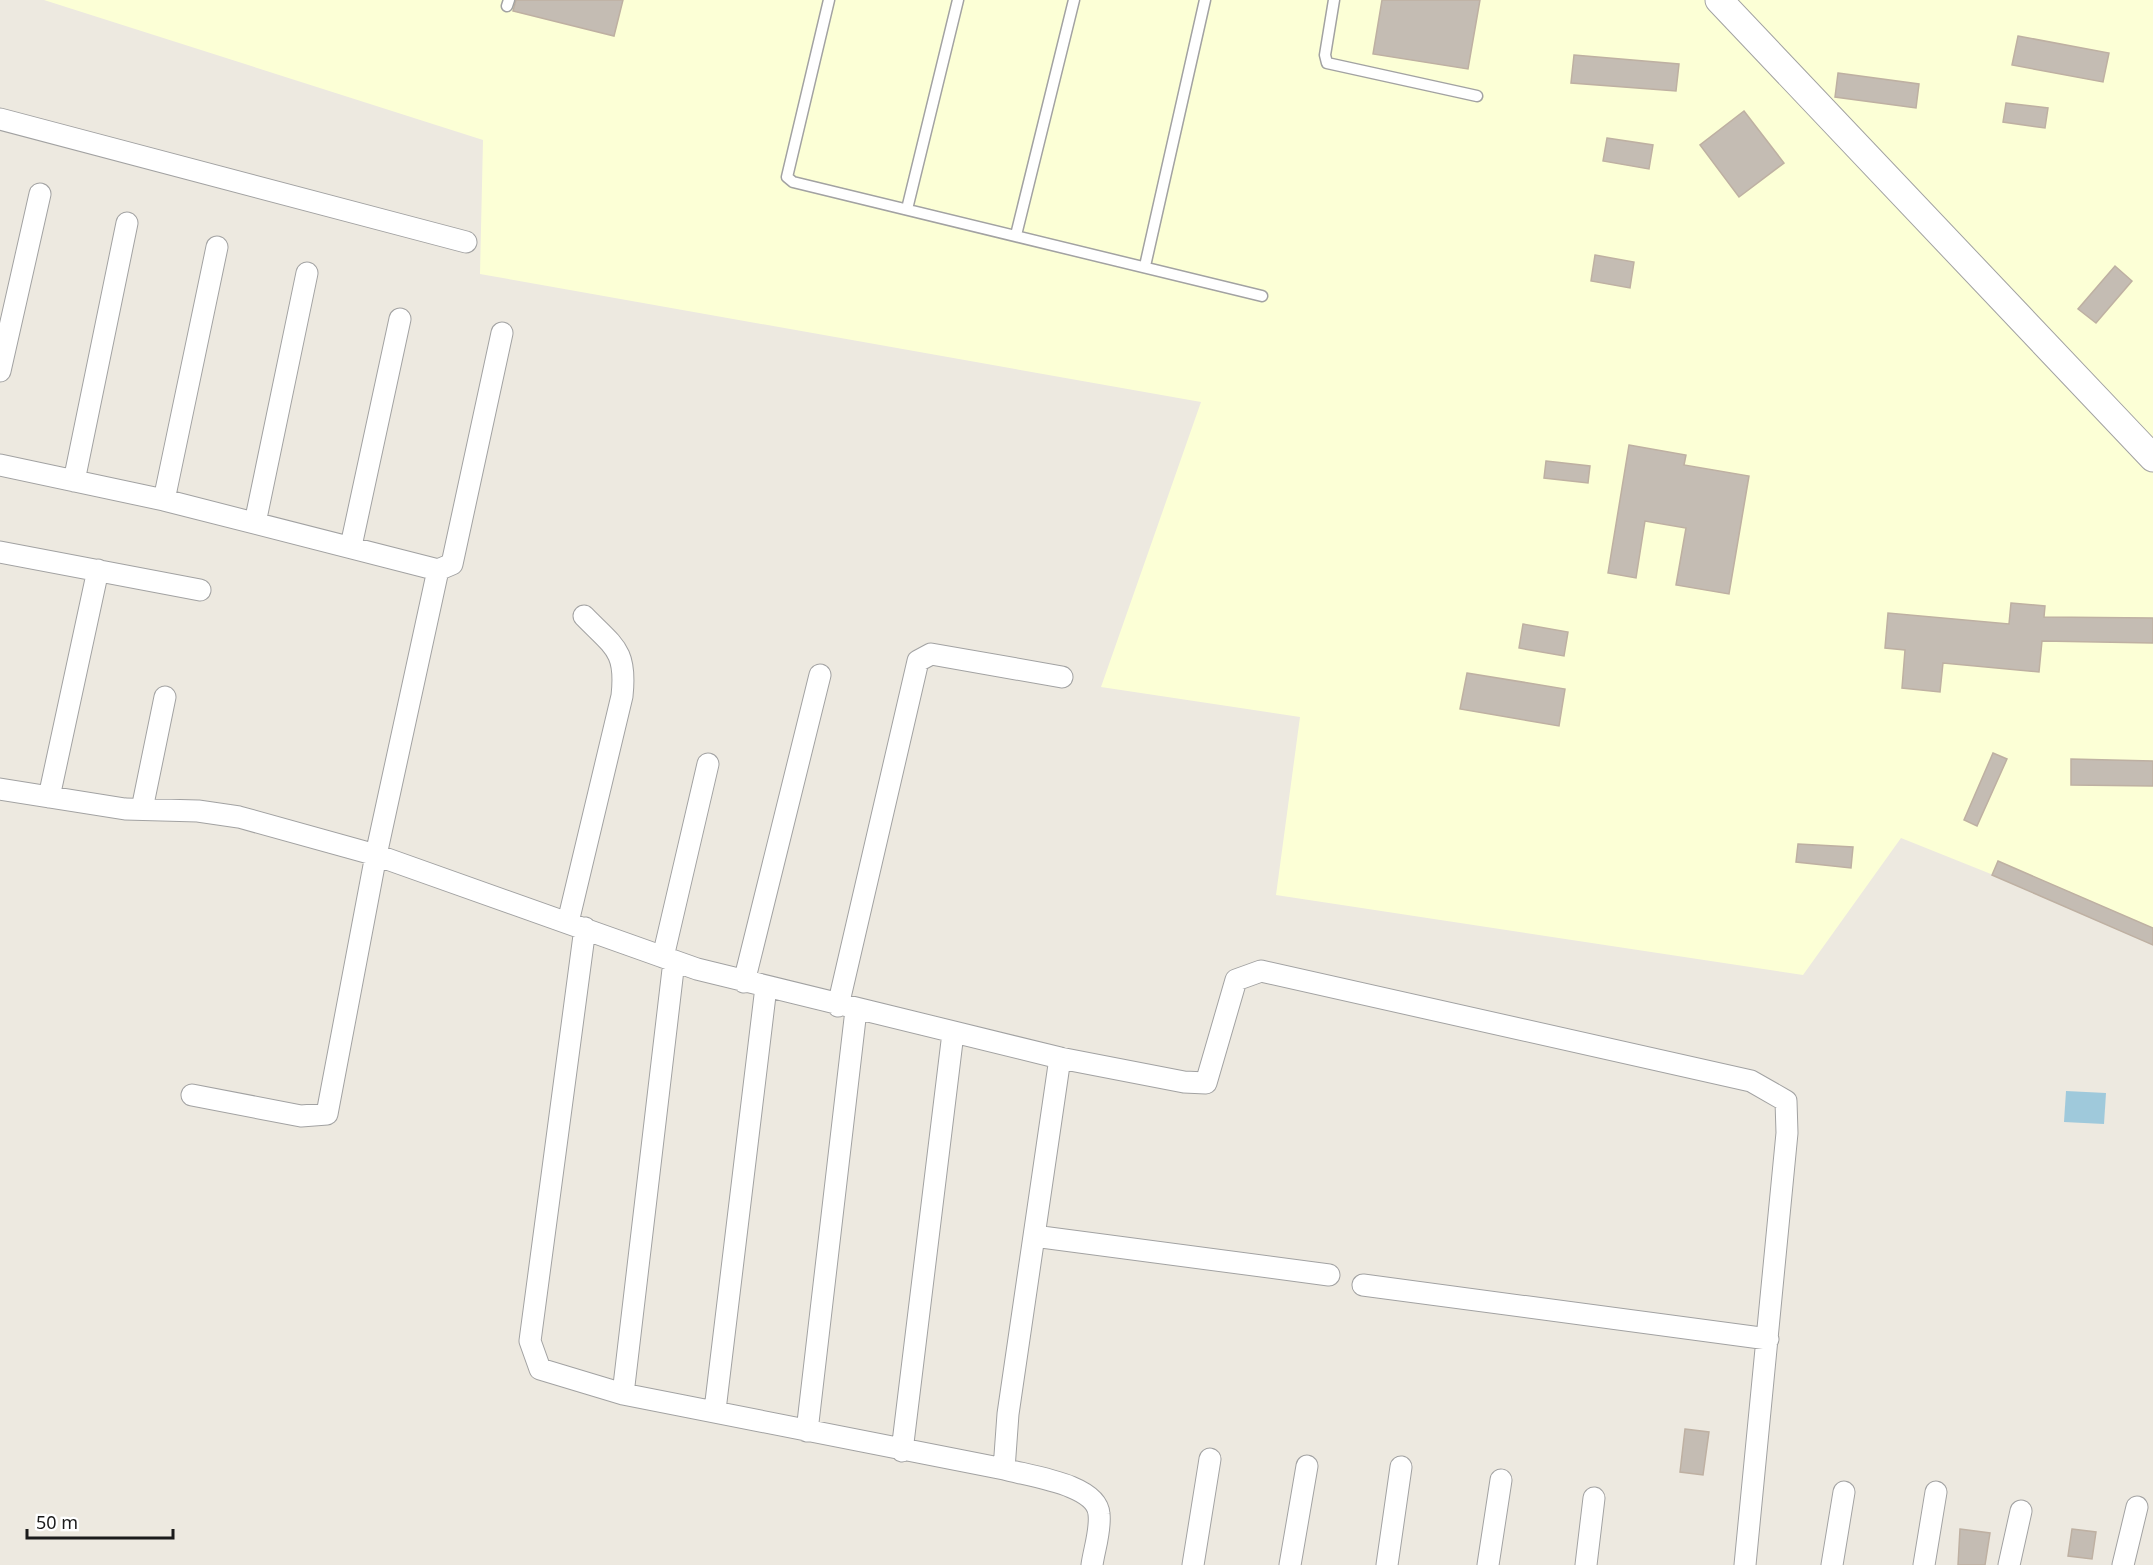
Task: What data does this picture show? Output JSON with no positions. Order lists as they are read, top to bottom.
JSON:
{
  "scale_bar": "50 m"
}
